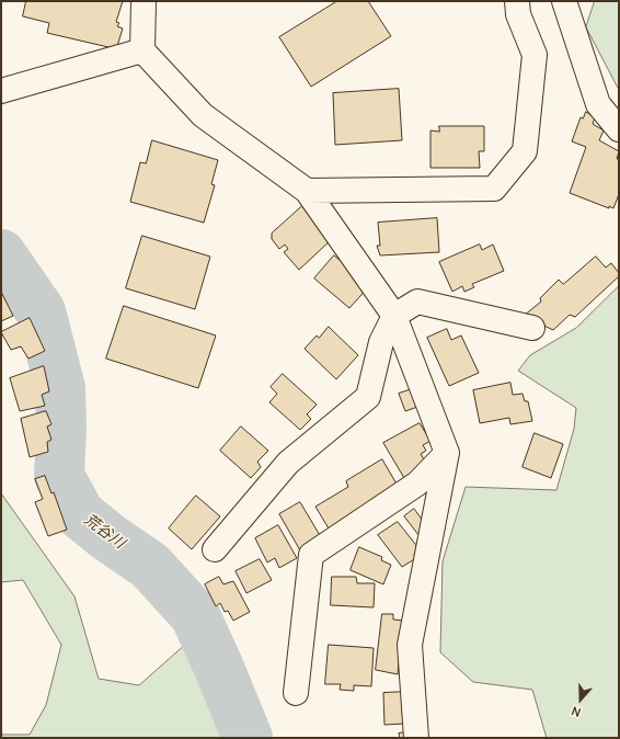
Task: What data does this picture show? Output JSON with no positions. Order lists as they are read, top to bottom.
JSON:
{
  "water": ["荒谷川"],
  "north": "bottom"
}
